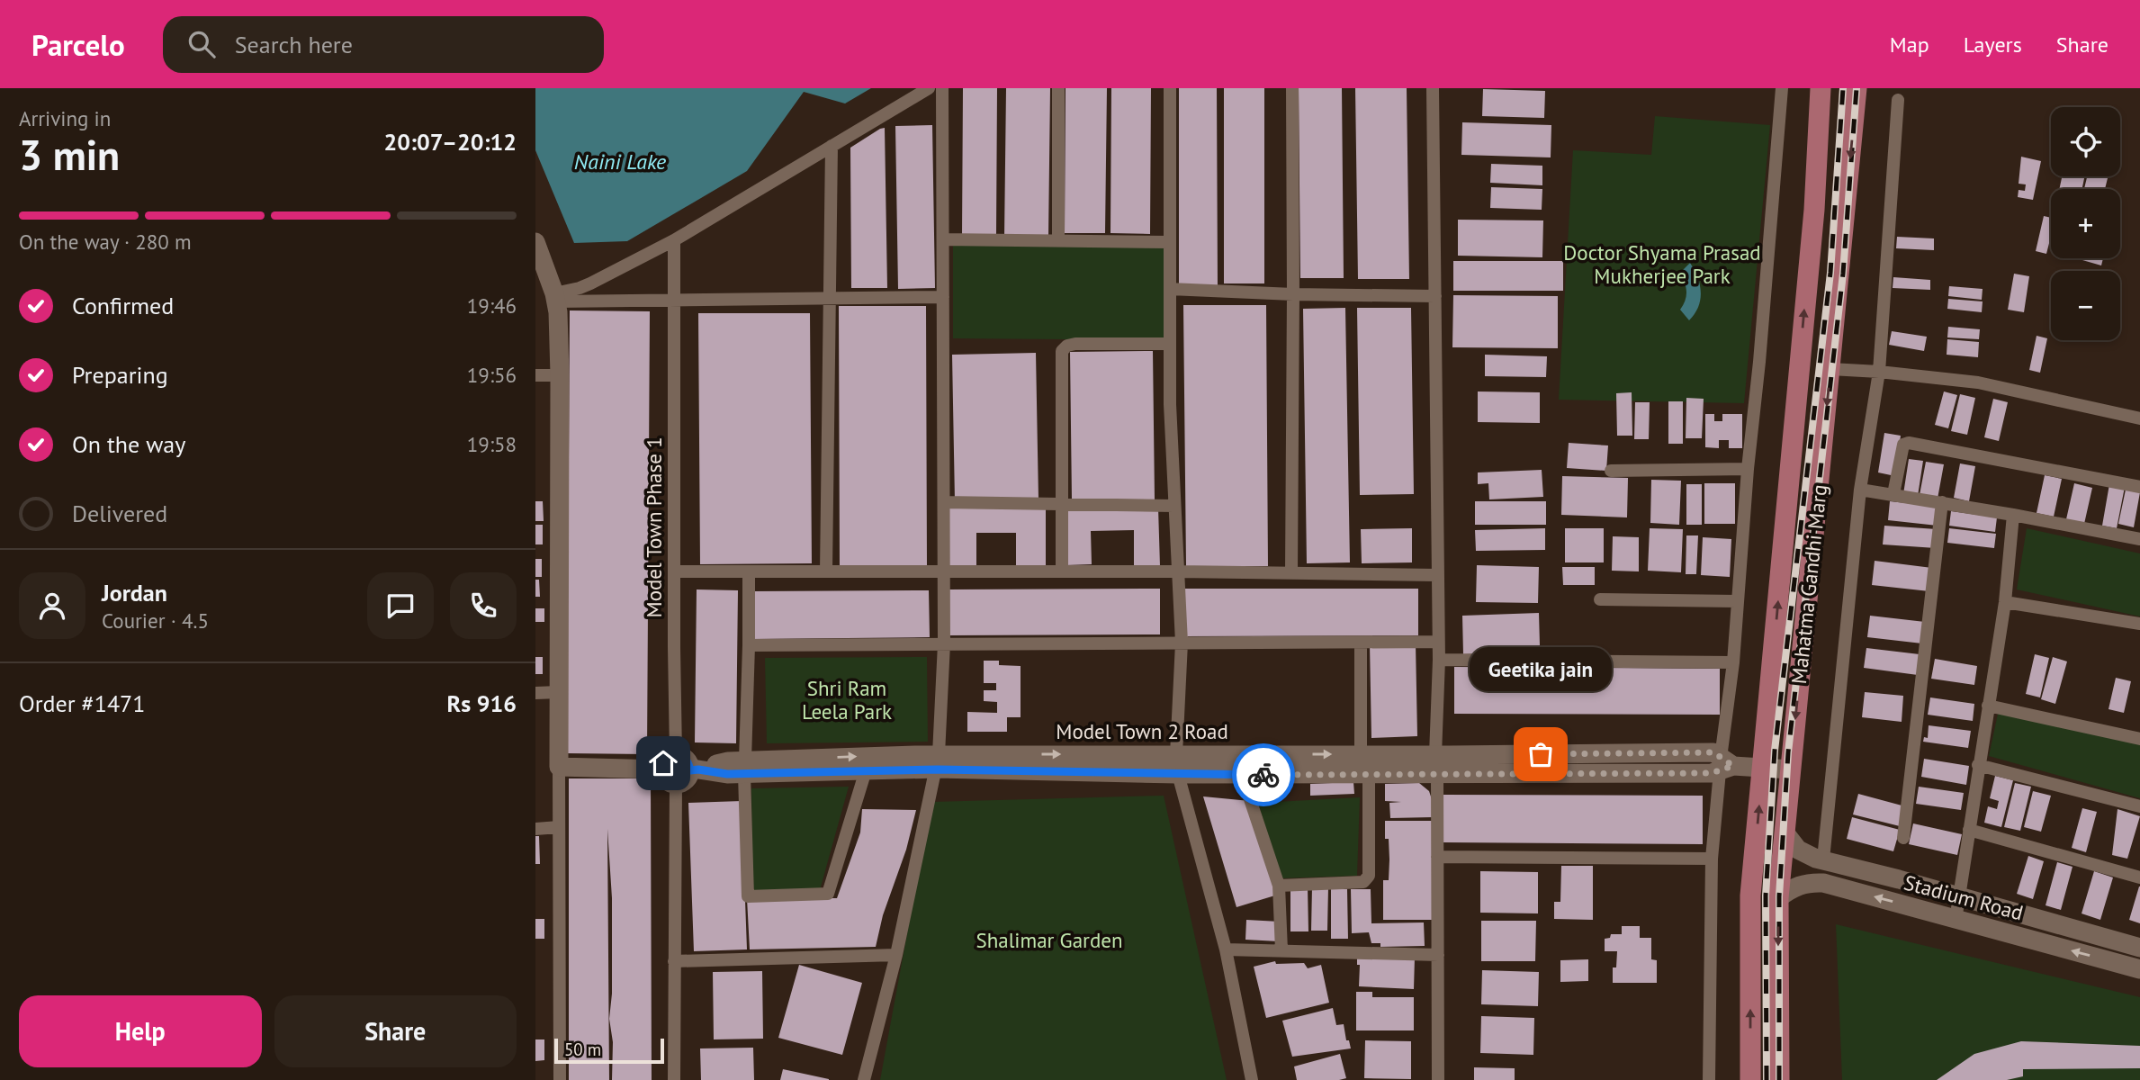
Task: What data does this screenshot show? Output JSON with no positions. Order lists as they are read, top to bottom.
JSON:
{
  "streets": {
    "main road": ["Mahatma Gandhi Marg"],
    "street": ["Model Town Phase 1", "Model Town 2 Road", "Stadium Road"]
  },
  "crossings": [
    ["Model Town Phase 1", "Model Town 2 Road"],
    ["Mahatma Gandhi Marg", "Stadium Road"]
  ],
  "water": ["Naini Lake"],
  "parks": ["Doctor Shyama Prasad Mukherjee Park", "Shri Ram Leela Park", "Shalimar Garden"],
  "places": ["Geetika jain"],
  "scale_bar": "50 m",
  "page": {
    "header": "Parcelo",
    "search": "Search here",
    "nav": ["Map", "Layers", "Share"],
    "heading": ["3 min", "Arriving in", "20:07–20:12"],
    "panel": [
      "Jordan",
      "Courier · 4.5",
      "Order #1471",
      "Rs 916"
    ],
    "map_buttons": ["+", "−"],
    "bar": "On the way · 280 m",
    "list": [
      ["Confirmed", "19:46"],
      ["Preparing", "19:56"],
      ["On the way", "19:58"],
      "Delivered"
    ],
    "bubble": "Geetika jain",
    "buttons": ["Help", "Share"],
    "scale": "50 m"
  }
}
